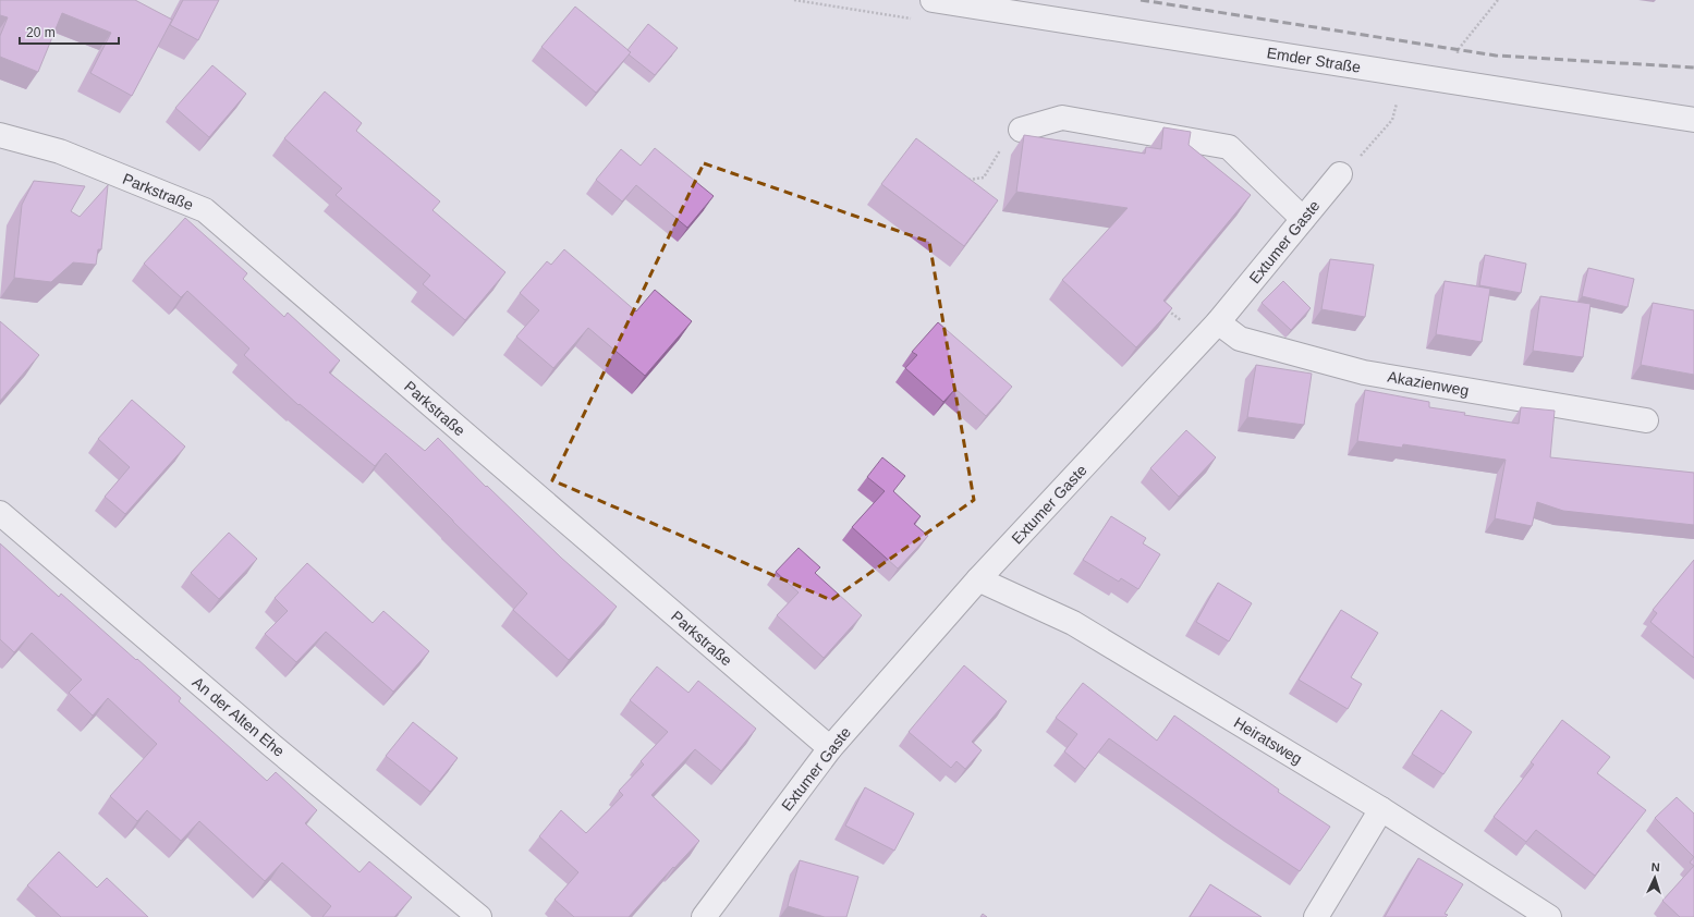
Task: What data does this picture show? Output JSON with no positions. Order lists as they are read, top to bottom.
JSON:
{
  "streets": {
    "street": [
      "Emder Straße",
      "Parkstraße",
      "Extumer Gaste",
      "Akazienweg",
      "An der Alten Ehe",
      "Heiratsweg"
    ]
  },
  "crossings": [
    ["Parkstraße", "Extumer Gaste"],
    ["Extumer Gaste", "Akazienweg"],
    ["Extumer Gaste", "Heiratsweg"]
  ],
  "scale_bar": "20 m",
  "north": "top"
}
